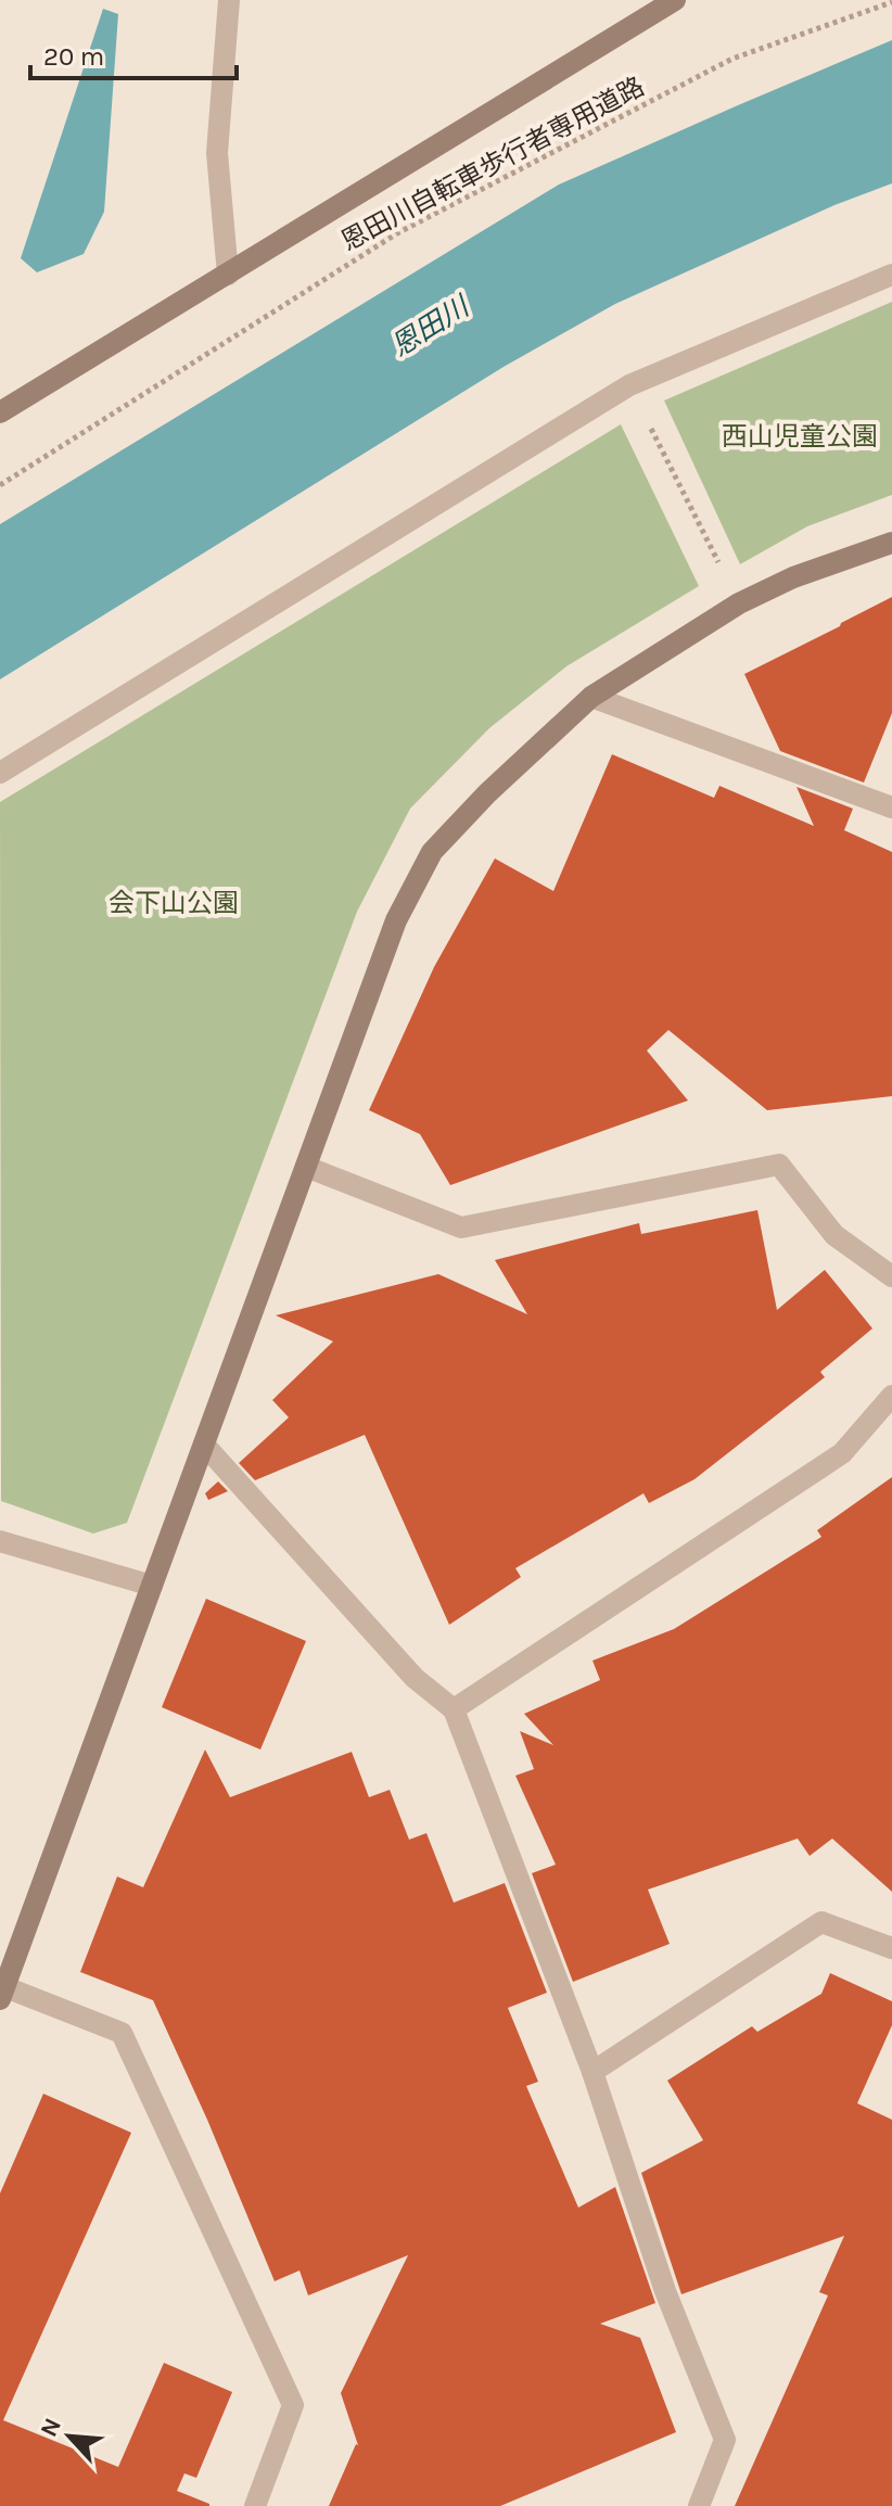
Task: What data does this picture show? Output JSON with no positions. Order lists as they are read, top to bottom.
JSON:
{
  "streets": {
    "path": ["恩田川自転車歩行者専用道路"]
  },
  "water": ["恩田川"],
  "parks": ["西山児童公園", "会下山公園"],
  "scale_bar": "20 m",
  "north": "top left"
}
